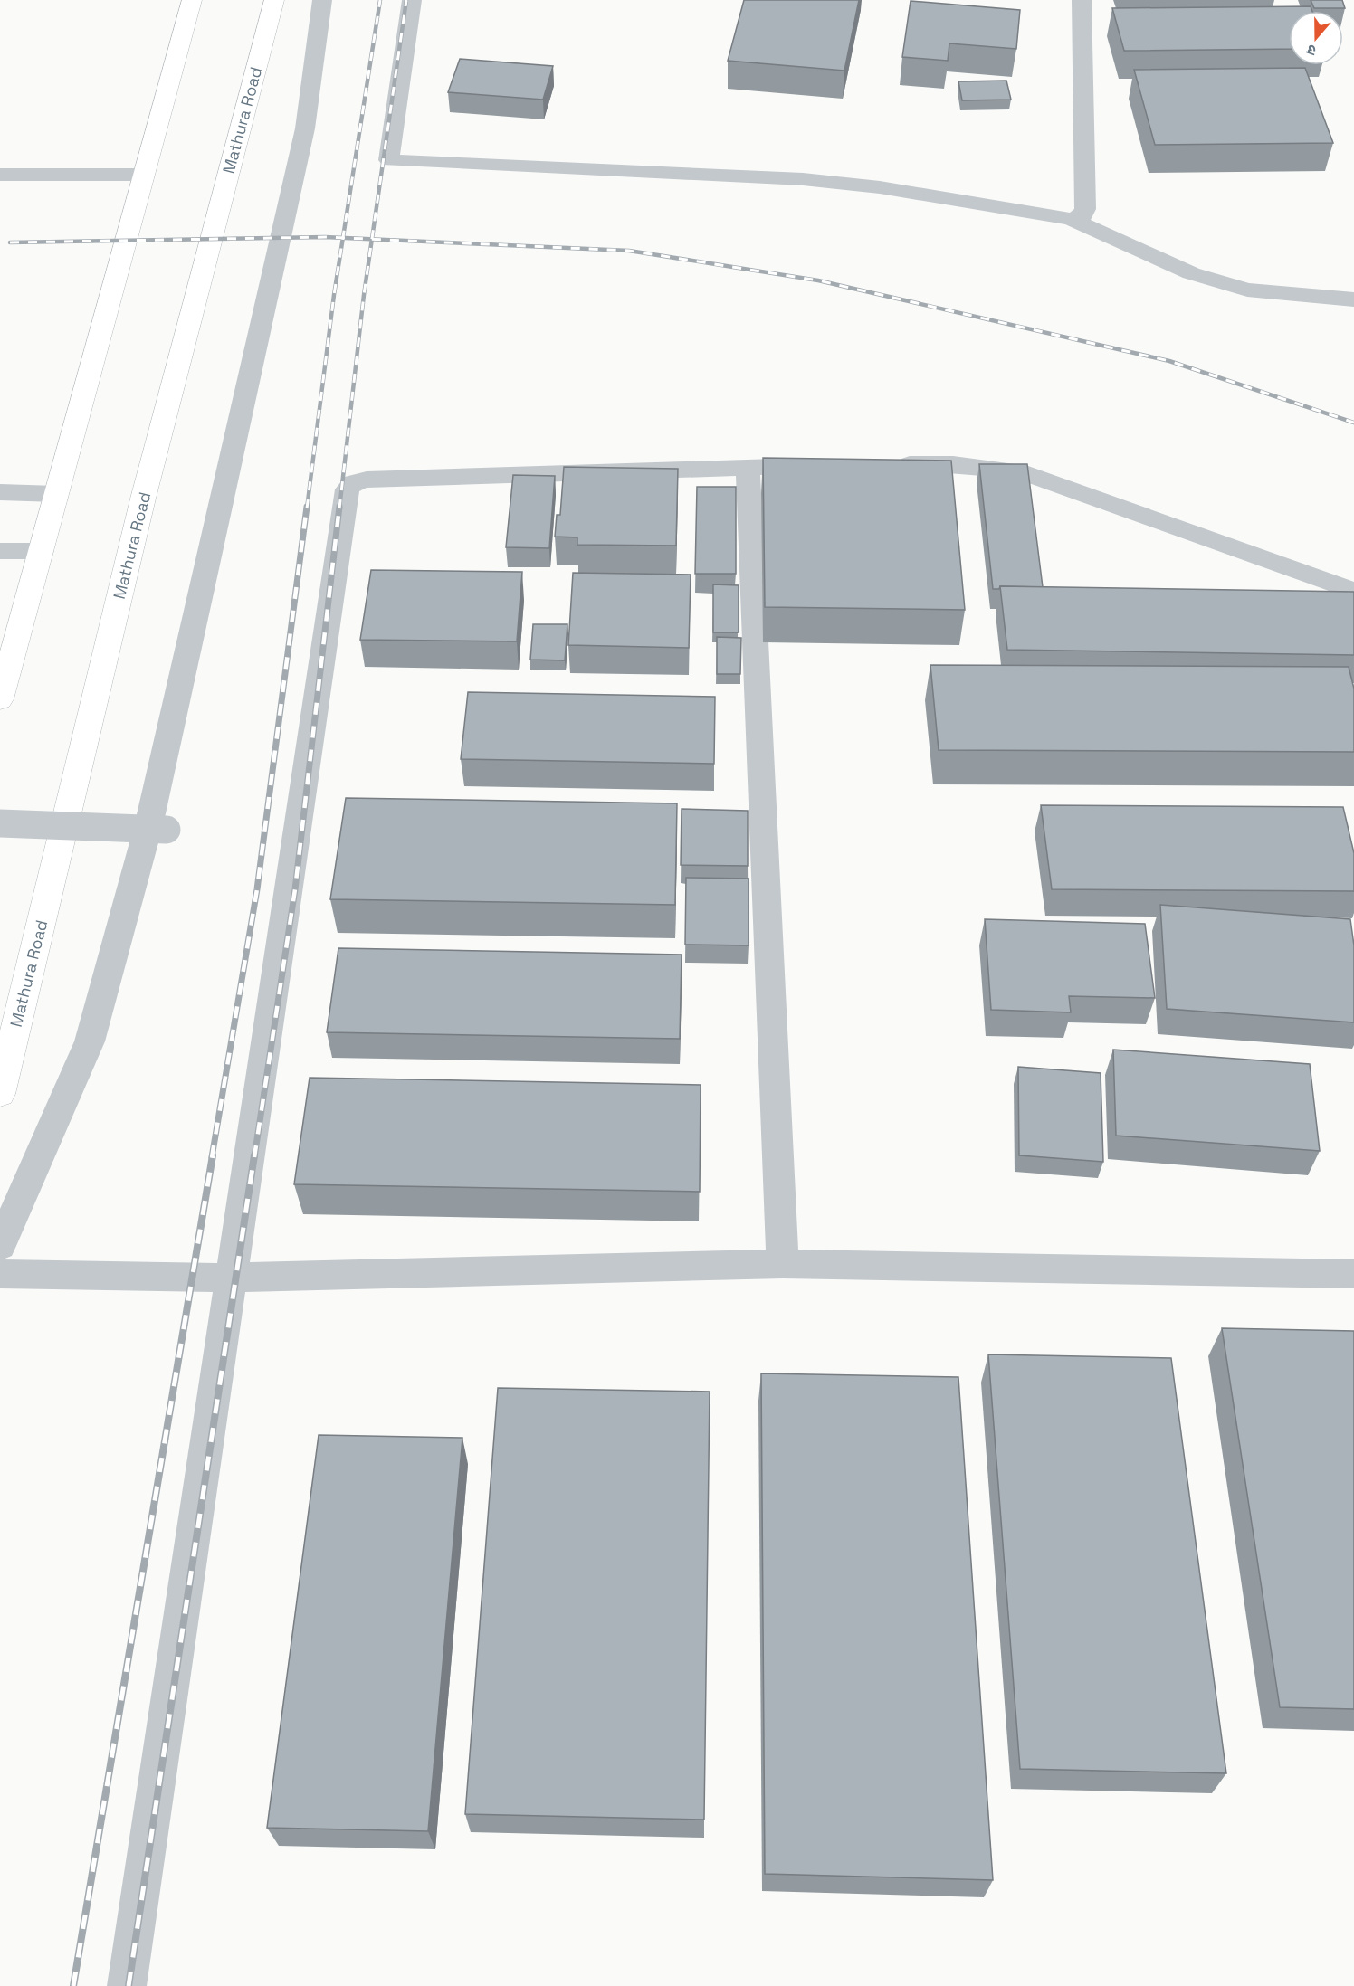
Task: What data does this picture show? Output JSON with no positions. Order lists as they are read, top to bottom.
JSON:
{
  "streets": {
    "highway": ["Mathura Road"]
  },
  "north": "bottom"
}
